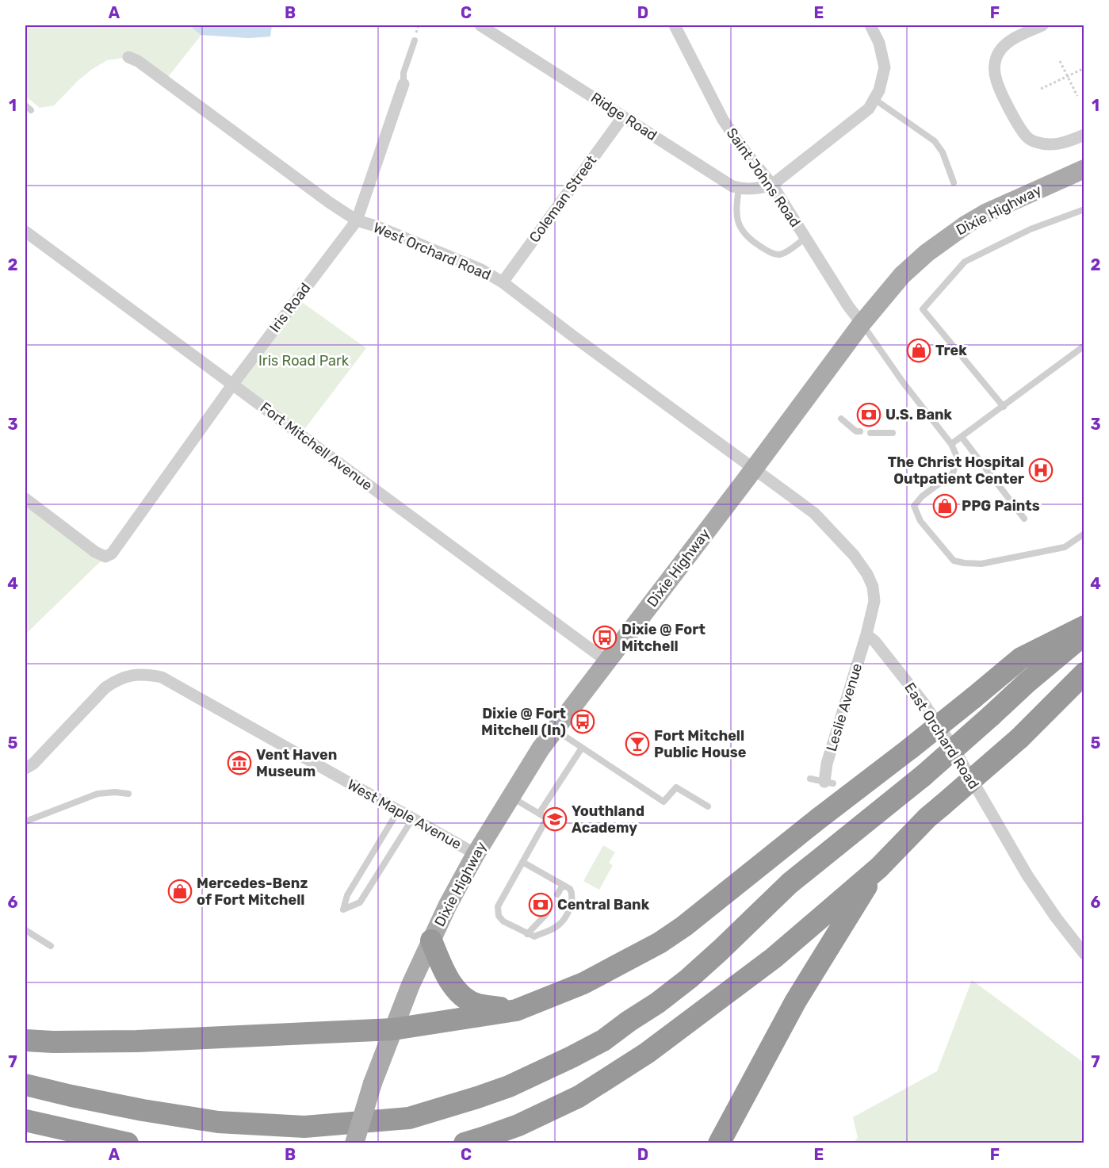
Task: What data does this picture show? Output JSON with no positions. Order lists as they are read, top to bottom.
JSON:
{
  "streets": {
    "main road": ["Dixie Highway"],
    "street": [
      "Ridge Road",
      "Saint Johns Road",
      "Coleman Street",
      "West Orchard Road",
      "Iris Road",
      "Fort Mitchell Avenue",
      "Leslie Avenue",
      "East Orchard Road",
      "West Maple Avenue"
    ]
  },
  "crossings": [
    ["Ridge Road", "Saint Johns Road"],
    ["Ridge Road", "Coleman Street"],
    ["Saint Johns Road", "Dixie Highway"],
    ["Coleman Street", "West Orchard Road"],
    ["Dixie Highway", "West Orchard Road"],
    ["Dixie Highway", "Fort Mitchell Avenue"],
    ["Dixie Highway", "West Maple Avenue"],
    ["West Orchard Road", "Iris Road"],
    ["Iris Road", "Fort Mitchell Avenue"],
    ["Leslie Avenue", "East Orchard Road"]
  ],
  "parks": ["Iris Road Park"],
  "places": {
    "shop": ["Trek", "PPG Paints", "Mercedes-Benz of Fort Mitchell"],
    "bank": ["U.S. Bank", "Central Bank"],
    "hospital": ["The Christ Hospital Outpatient Center"],
    "bus stop": ["Dixie @ Fort Mitchell", "Dixie @ Fort Mitchell (In)"],
    "bar": ["Fort Mitchell Public House"],
    "museum": ["Vent Haven Museum"],
    "school or university": ["Youthland Academy"]
  },
  "grid": {
    "columns": [
      "A",
      "B",
      "C",
      "D",
      "E",
      "F"
    ],
    "rows": [
      "1",
      "2",
      "3",
      "4",
      "5",
      "6",
      "7"
    ]
  }
}
